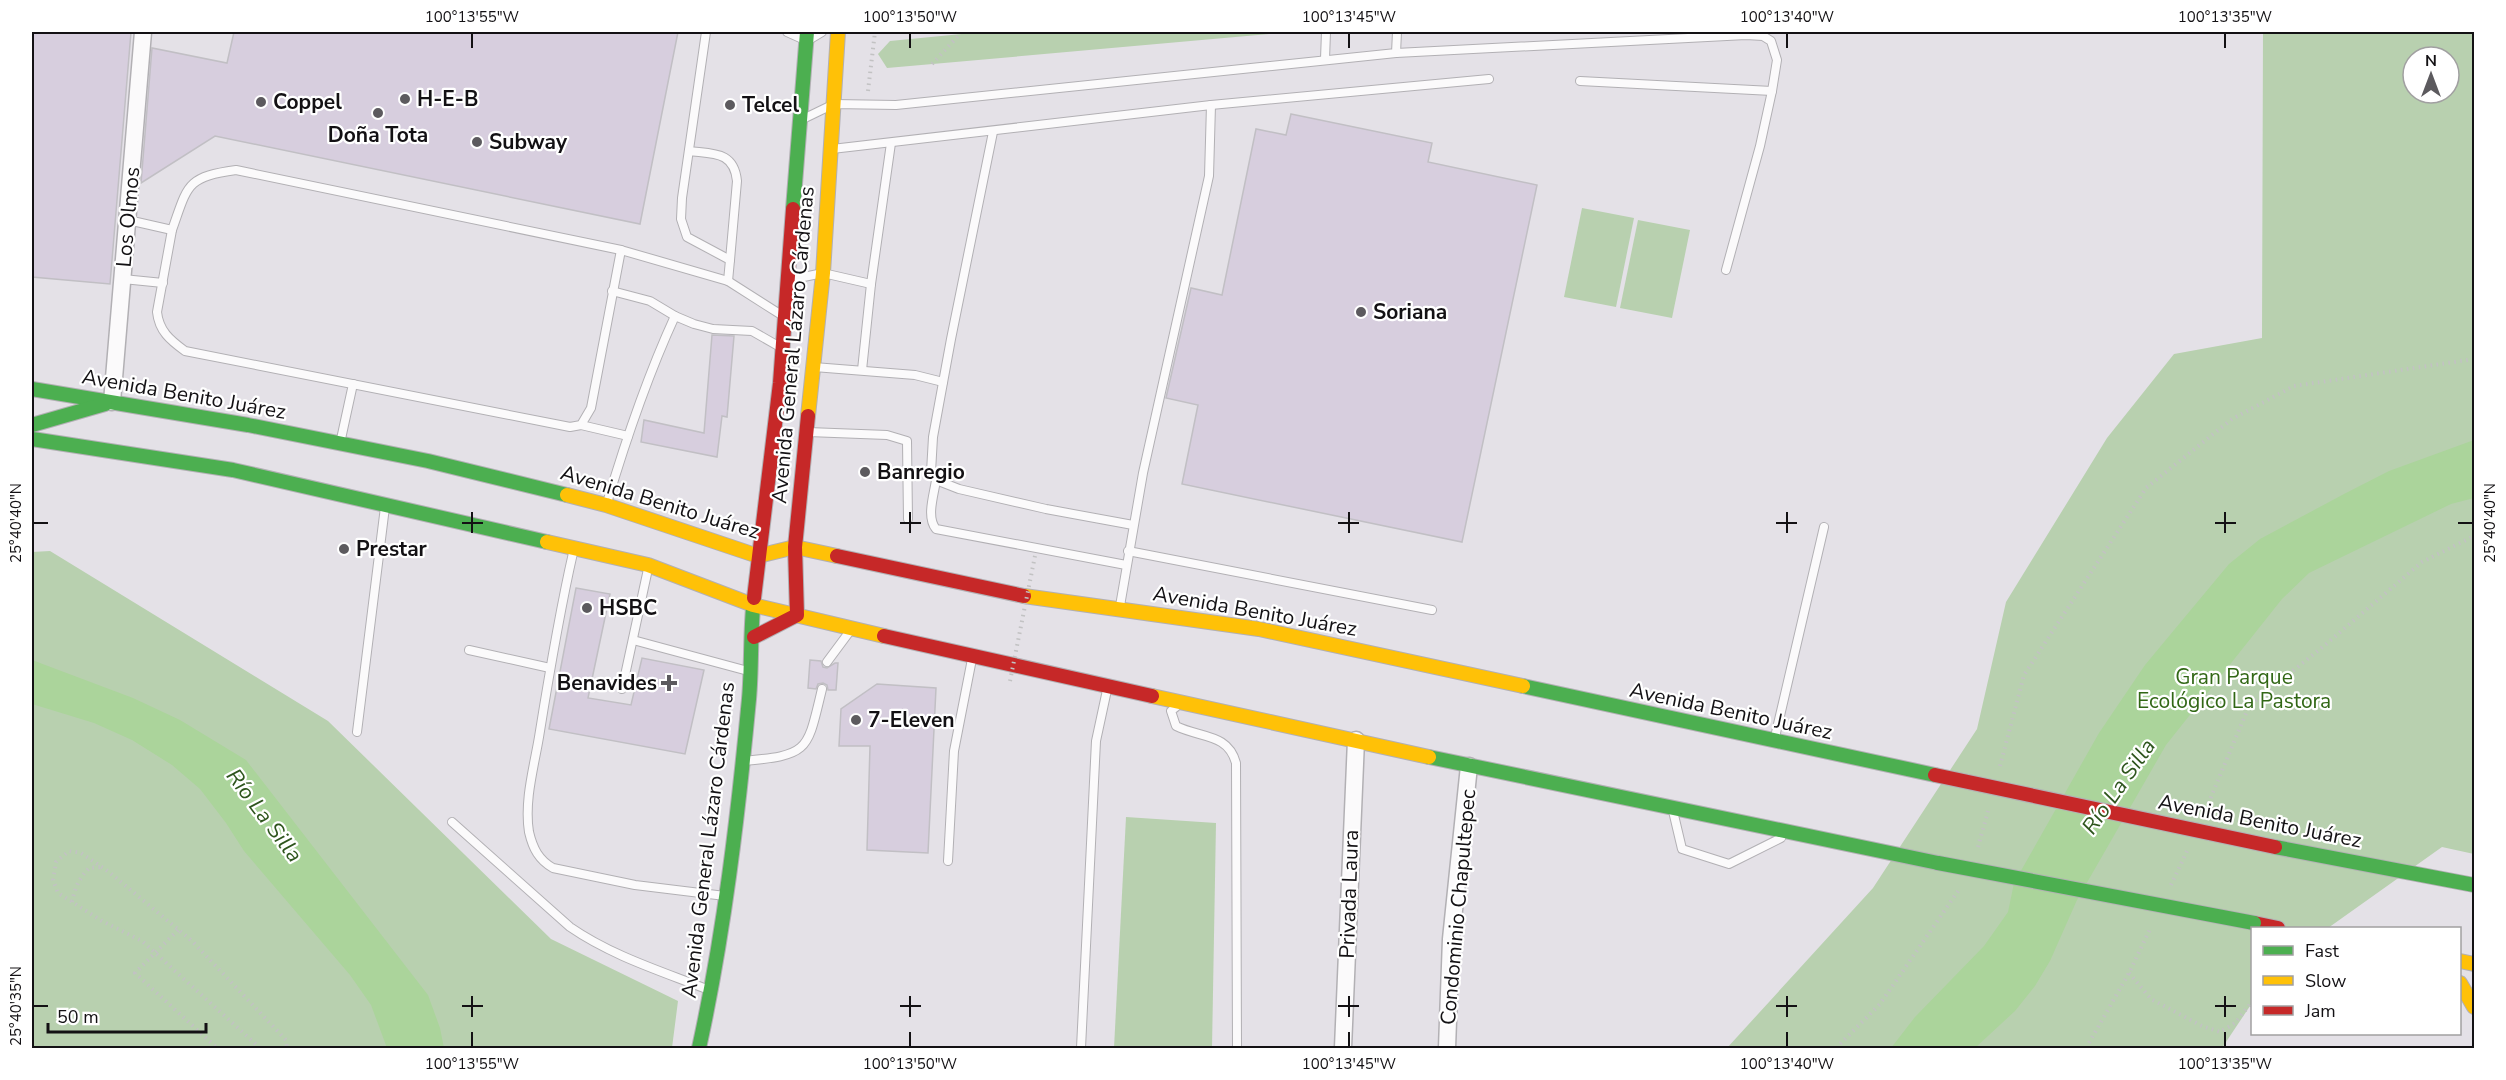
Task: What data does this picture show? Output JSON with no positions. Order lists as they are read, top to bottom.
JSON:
{
  "streets": {
    "main road": ["Avenida General Lázaro Cárdenas", "Avenida Benito Juárez"],
    "street": ["Los Olmos", "Privada Laura", "Condominio Chapultepec"]
  },
  "crossings": [
    ["Los Olmos", "Avenida Benito Juárez"],
    ["Avenida General Lázaro Cárdenas", "Avenida Benito Juárez"]
  ],
  "water": ["Río La Silla"],
  "parks": ["Gran Parque Ecológico La Pastora"],
  "places": {
    "other": [
      "H-E-B",
      "Coppel",
      "Telcel",
      "Doña Tota",
      "Subway",
      "Soriana",
      "Banregio",
      "Prestar",
      "HSBC",
      "7-Eleven"
    ],
    "health": ["Benavides"]
  },
  "legend": ["Fast", "Slow", "Jam"],
  "scale_bar": "50 m",
  "north": "top",
  "coordinates": [
    "100°13'55\"W",
    "100°13'50\"W",
    "100°13'45\"W",
    "100°13'40\"W",
    "100°13'35\"W",
    "25°40'40\"N",
    "25°40'35\"N"
  ]
}
